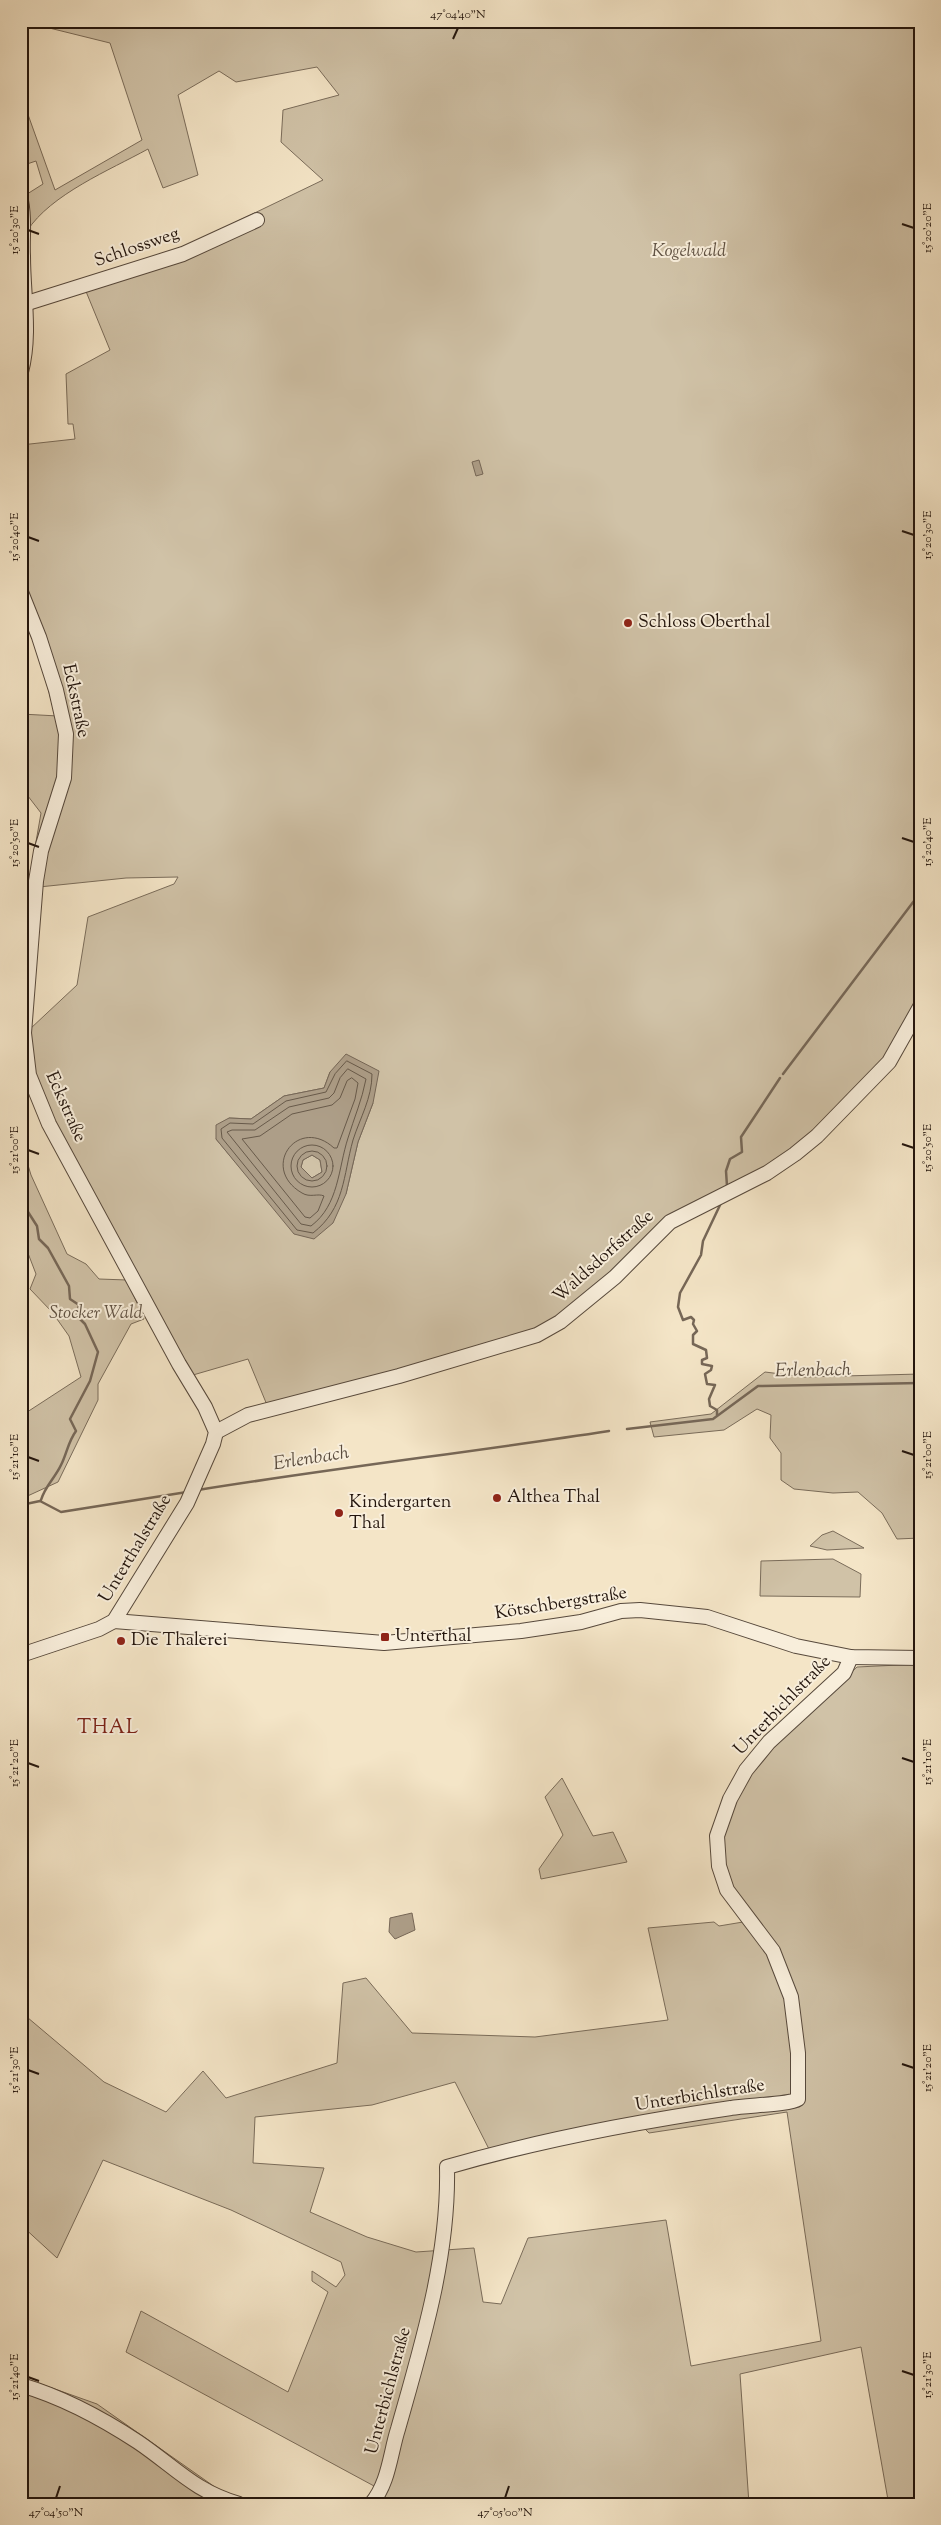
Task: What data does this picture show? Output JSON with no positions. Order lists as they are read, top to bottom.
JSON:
{
  "streets": {
    "street": [
      "Schlossweg",
      "Eckstraße",
      "Waldsdorfstraße",
      "Unterthalstraße",
      "Kötschbergstraße",
      "Unterbichlstraße"
    ]
  },
  "crossings": [
    ["Eckstraße", "Waldsdorfstraße"],
    ["Eckstraße", "Unterthalstraße"],
    ["Waldsdorfstraße", "Unterthalstraße"],
    ["Unterthalstraße", "Kötschbergstraße"],
    ["Kötschbergstraße", "Unterbichlstraße"]
  ],
  "districts": ["THAL"],
  "water": ["Erlenbach"],
  "parks": ["Kogelwald", "Stocker Wald"],
  "places": {
    "other": [
      "Schloss Oberthal",
      "Althea Thal",
      "Kindergarten Thal",
      "Die Thalerei"
    ],
    "transit": ["Unterthal"]
  },
  "coordinates": [
    "47°04'40\"N",
    "15°20'20\"E",
    "15°20'30\"E",
    "15°20'40\"E",
    "15°20'50\"E",
    "15°21'00\"E",
    "15°21'10\"E",
    "15°21'20\"E",
    "15°21'30\"E",
    "15°21'40\"E",
    "47°04'50\"N",
    "47°05'00\"N"
  ]
}
